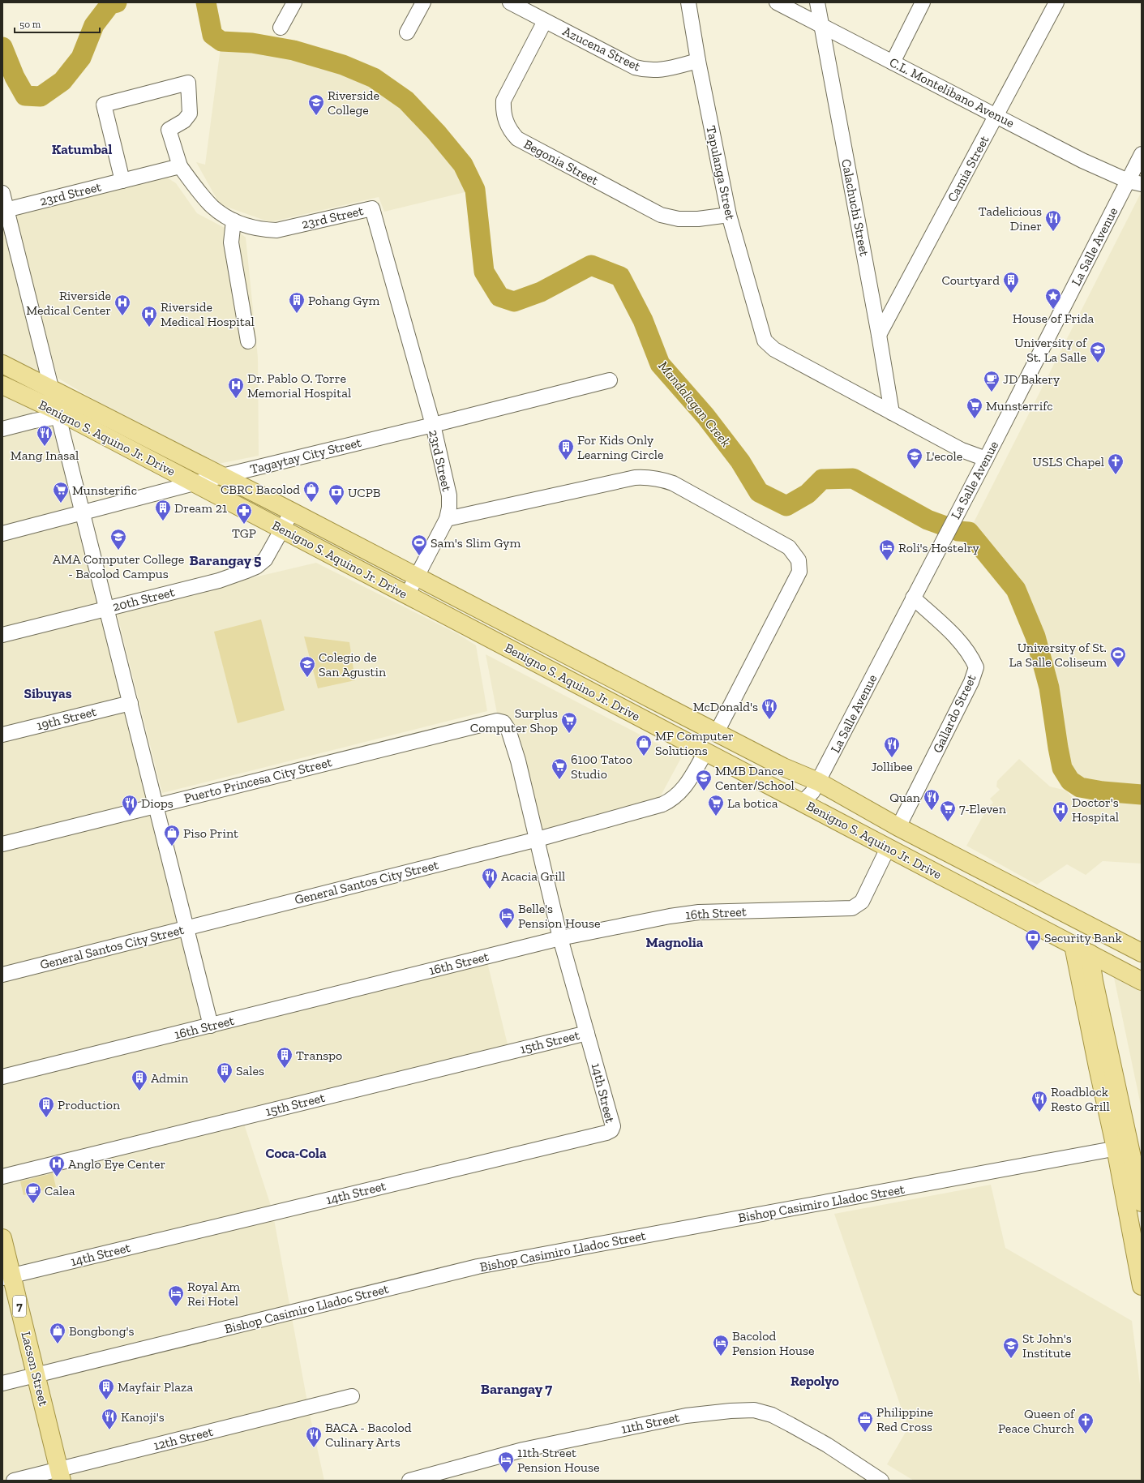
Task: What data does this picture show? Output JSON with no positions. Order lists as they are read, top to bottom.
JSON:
{
  "streets": {
    "main road": ["Benigno S. Aquino Jr. Drive", "7", "Lacson Street"],
    "street": [
      "Azucena Street",
      "C.L. Montelibano Avenue",
      "Begonia Street",
      "Camia Street",
      "Tapulanga Street",
      "23rd Street",
      "Calachuchi Street",
      "La Salle Avenue",
      "Tagaytay City Street",
      "20th Street",
      "Gallardo Street",
      "19th Street",
      "Puerto Princesa City Street",
      "General Santos City Street",
      "16th Street",
      "15th Street",
      "14th Street",
      "Bishop Casimiro Lladoc Street",
      "11th Street",
      "12th Street"
    ]
  },
  "crossings": [
    ["Azucena Street", "Begonia Street"],
    ["Azucena Street", "Tapulanga Street"],
    ["C.L. Montelibano Avenue", "Camia Street"],
    ["C.L. Montelibano Avenue", "Calachuchi Street"],
    ["C.L. Montelibano Avenue", "La Salle Avenue"],
    ["Begonia Street", "Tapulanga Street"],
    ["Camia Street", "Calachuchi Street"],
    ["Tapulanga Street", "Calachuchi Street"],
    ["23rd Street", "Benigno S. Aquino Jr. Drive"],
    ["23rd Street", "Tagaytay City Street"],
    ["La Salle Avenue", "Benigno S. Aquino Jr. Drive"],
    ["La Salle Avenue", "Gallardo Street"],
    ["Benigno S. Aquino Jr. Drive", "Tagaytay City Street"],
    ["Benigno S. Aquino Jr. Drive", "20th Street"],
    ["Benigno S. Aquino Jr. Drive", "Gallardo Street"],
    ["Benigno S. Aquino Jr. Drive", "General Santos City Street"],
    ["Benigno S. Aquino Jr. Drive", "16th Street"],
    ["Puerto Princesa City Street", "General Santos City Street"],
    ["15th Street", "14th Street"],
    ["14th Street", "Lacson Street"],
    ["Bishop Casimiro Lladoc Street", "Lacson Street"],
    ["Lacson Street", "12th Street"]
  ],
  "districts": [
    "Katumbal",
    "Barangay 5",
    "Sibuyas",
    "Magnolia",
    "Coca-Cola",
    "Repolyo",
    "Barangay 7"
  ],
  "water": ["Mandalagan Creek"],
  "places": {
    "school or university": [
      "Riverside College",
      "University of St. La Salle",
      "L'ecole",
      "AMA Computer College - Bacolod Campus",
      "Colegio de San Agustin",
      "MMB Dance Center/School",
      "St John's Institute"
    ],
    "restaurant": [
      "Tadelicious Diner",
      "Mang Inasal",
      "McDonald's",
      "Jollibee",
      "Quan",
      "Diops",
      "Acacia Grill",
      "Roadblock Resto Grill",
      "Kanoji's",
      "BACA - Bacolod Culinary Arts"
    ],
    "building": [
      "Courtyard",
      "Pohang Gym",
      "For Kids Only Learning Circle",
      "Dream 21",
      "Transpo",
      "Sales",
      "Admin",
      "Production",
      "Mayfair Plaza"
    ],
    "place": ["House of Frida"],
    "hospital": [
      "Riverside Medical Center",
      "Riverside Medical Hospital",
      "Dr. Pablo O. Torre Memorial Hospital",
      "Doctor's Hospital",
      "Anglo Eye Center"
    ],
    "cafe": ["JD Bakery", "Calea"],
    "supermarket": [
      "Munsterrifc",
      "Munsterific",
      "Surplus Computer Shop",
      "6100 Tatoo Studio",
      "La botica",
      "7-Eleven"
    ],
    "church": ["USLS Chapel", "Queen of Peace Church"],
    "shop": [
      "CBRC Bacolod",
      "MF Computer Solutions",
      "Piso Print",
      "Bongbong's"
    ],
    "bank": ["UCPB", "Security Bank"],
    "pharmacy": ["TGP"],
    "sports": ["Sam's Slim Gym", "University of St. La Salle Coliseum"],
    "hotel": [
      "Roli's Hostelry",
      "Belle's Pension House",
      "Royal Am Rei Hotel",
      "Bacolod Pension House",
      "11th Street Pension House"
    ],
    "office": ["Philippine Red Cross"]
  },
  "scale_bar": "50 m"
}
